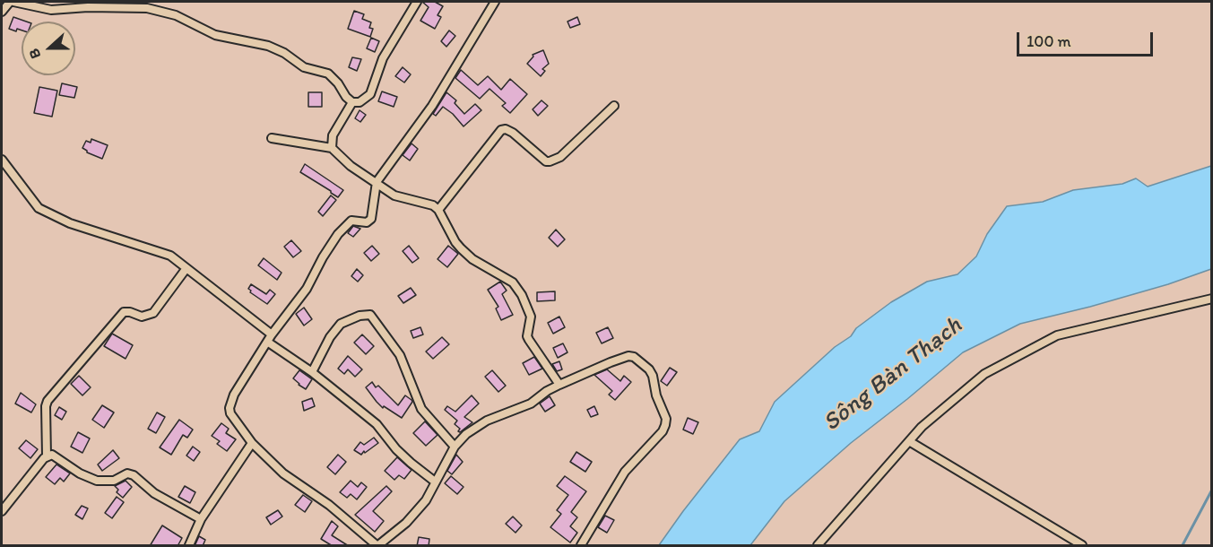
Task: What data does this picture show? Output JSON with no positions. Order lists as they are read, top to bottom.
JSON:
{
  "water": ["Sông Bàn Thạch"],
  "scale_bar": "100 m",
  "north": "left"
}
